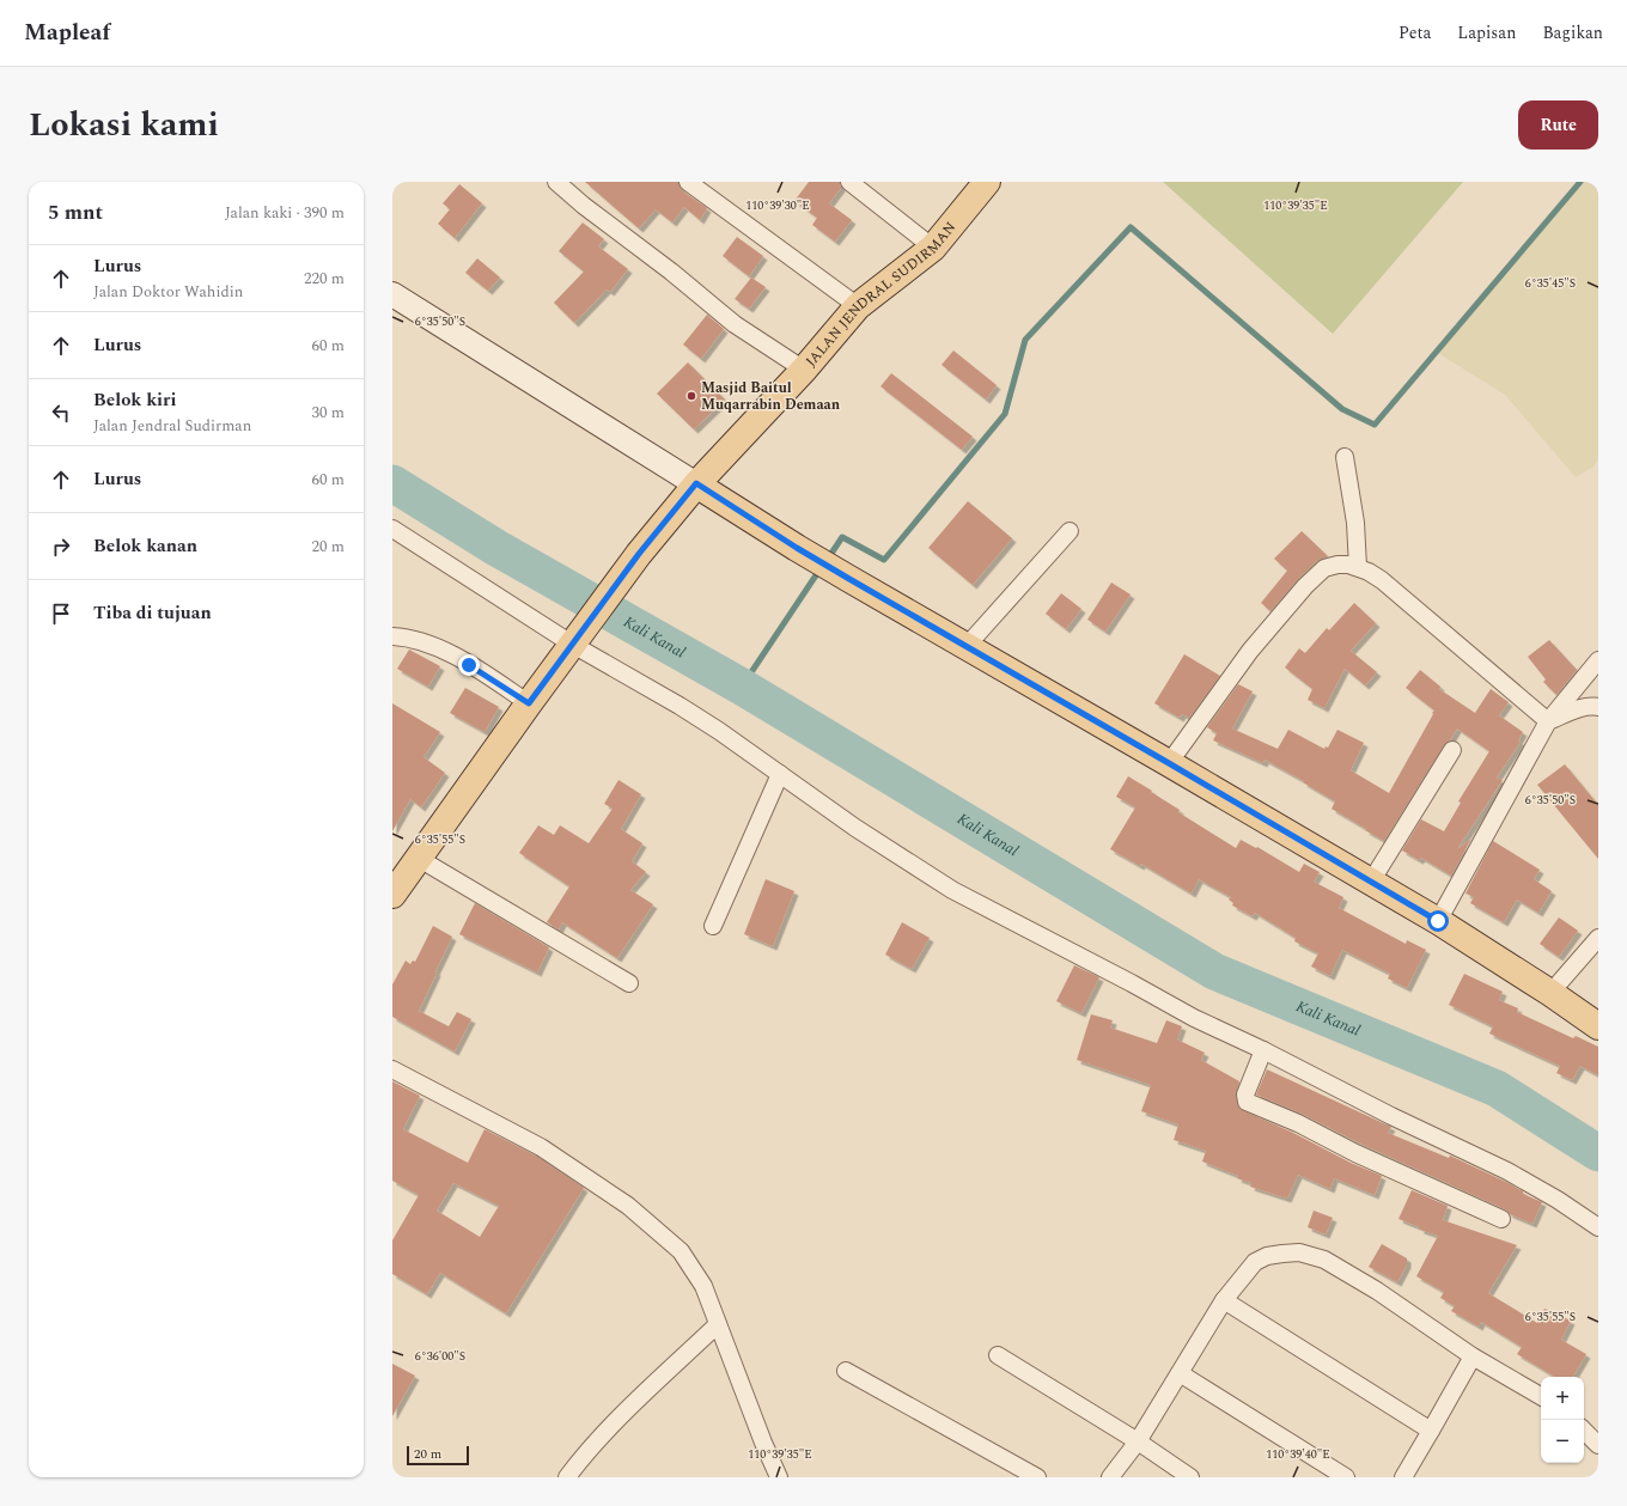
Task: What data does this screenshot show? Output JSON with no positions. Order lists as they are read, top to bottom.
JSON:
{
  "streets": {
    "main road": ["JALAN JENDRAL SUDIRMAN"]
  },
  "water": ["Kali Kanal"],
  "places": ["Masjid Baitul Muqarrabin Demaan"],
  "scale_bar": "20 m",
  "page": {
    "header": "Mapleaf",
    "nav": ["Peta", "Lapisan", "Bagikan"],
    "title": "Lokasi kami",
    "buttons": "Rute",
    "heading": ["5 mnt", "Jalan kaki · 390 m"],
    "list": [
      ["Lurus", "Jalan Doktor Wahidin", "220 m"],
      ["Lurus", "60 m"],
      ["Belok kiri", "Jalan Jendral Sudirman", "30 m"],
      ["Lurus", "60 m"],
      ["Belok kanan", "20 m"],
      "Tiba di tujuan"
    ],
    "map_buttons": ["+", "−"],
    "scale": "20 m"
  },
  "coordinates": [
    "110°39'30\"E",
    "110°39'35\"E",
    "6°35'45\"S",
    "6°35'50\"S",
    "6°35'55\"S",
    "6°36'00\"S",
    "110°39'40\"E"
  ]
}
